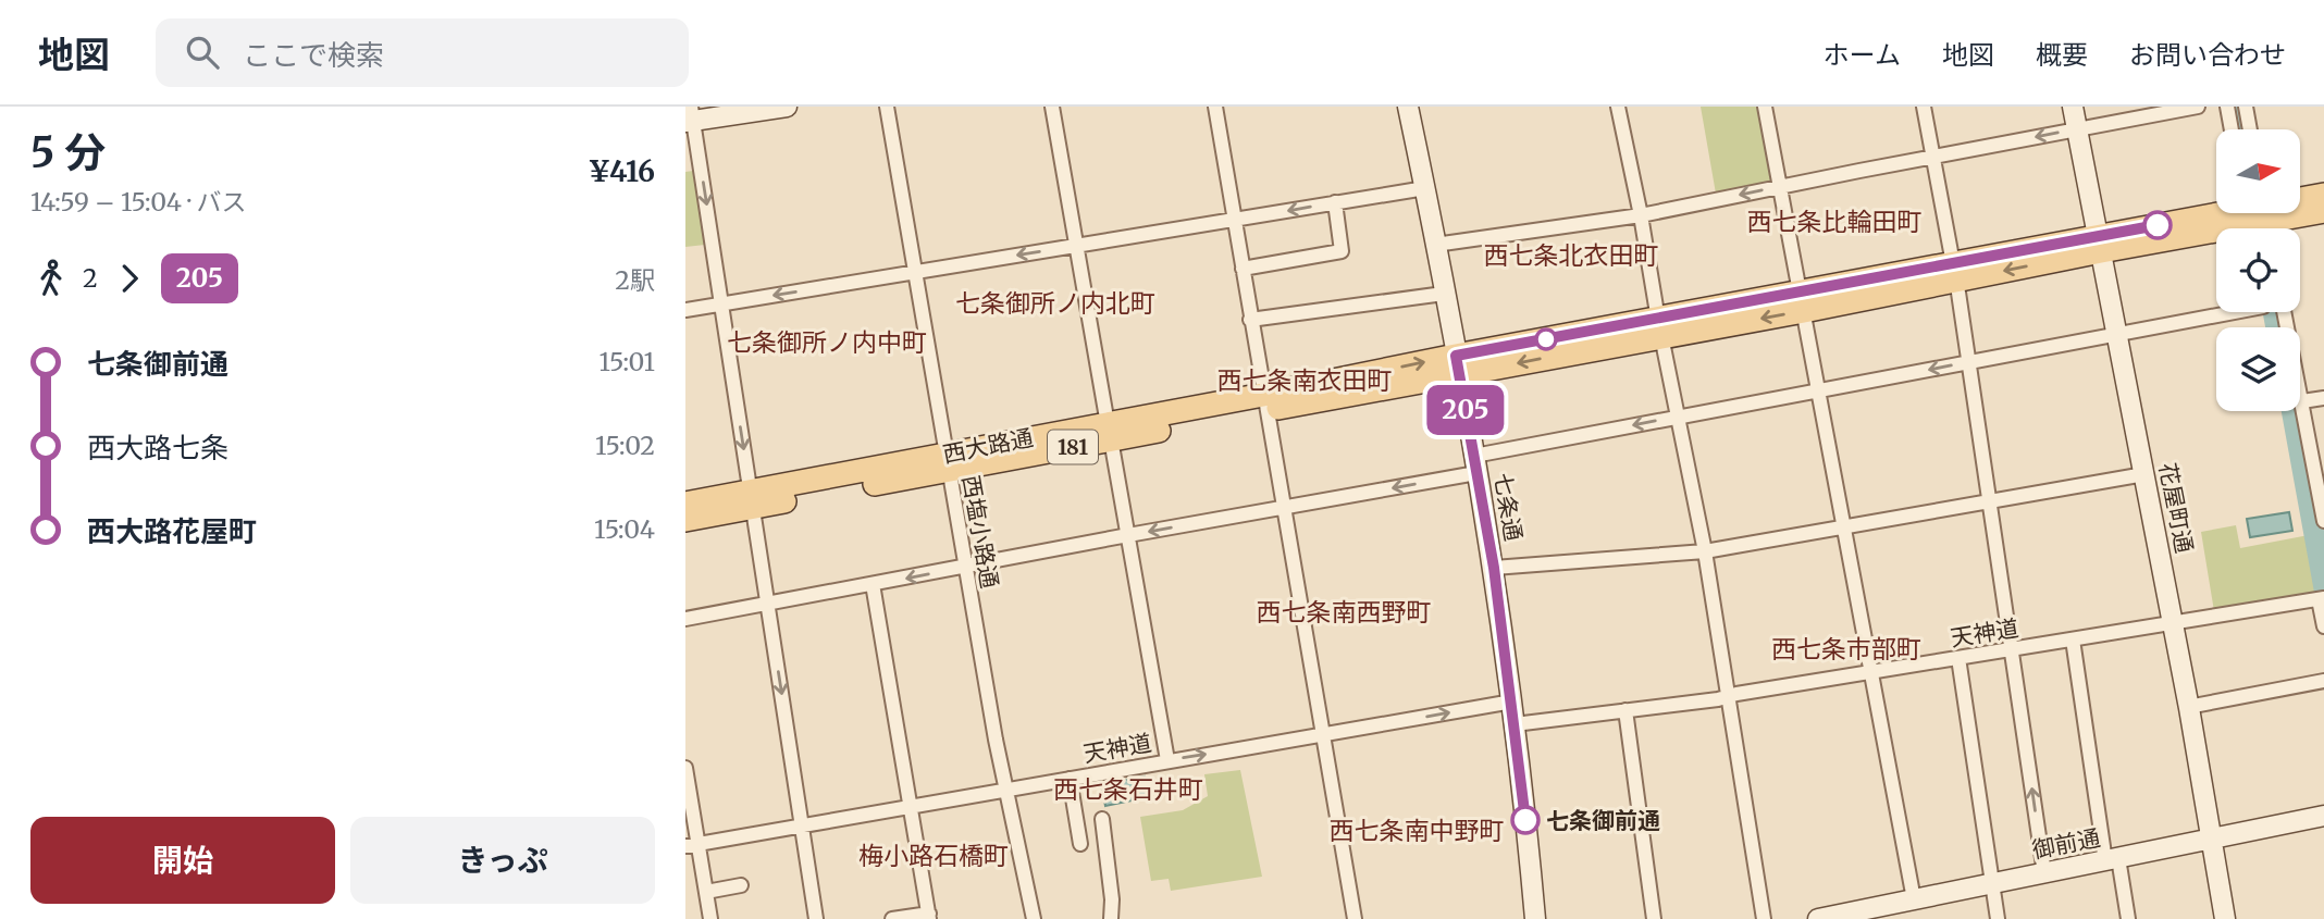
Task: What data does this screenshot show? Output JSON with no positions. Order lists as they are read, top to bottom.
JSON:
{
  "streets": {
    "main road": ["西大路通", "181"],
    "street": [
      "七条通",
      "花屋町通",
      "西塩小路通",
      "天神道",
      "御前通"
    ]
  },
  "crossings": [
    ["西大路通", "七条通"],
    ["西大路通", "花屋町通"],
    ["西大路通", "西塩小路通"],
    ["七条通", "天神道"],
    ["花屋町通", "天神道"],
    ["花屋町通", "御前通"],
    ["西塩小路通", "天神道"]
  ],
  "districts": [
    "西七条比輪田町",
    "西七条北衣田町",
    "七条御所ノ内北町",
    "七条御所ノ内中町",
    "西七条南衣田町",
    "西七条南西野町",
    "西七条市部町",
    "西七条石井町",
    "西七条南中野町",
    "梅小路石橋町"
  ],
  "places": ["七条御前通"],
  "lines": ["bus line 205"],
  "north": "right",
  "page": {
    "header": "地図",
    "search": "ここで検索",
    "nav": [
      "ホーム",
      "地図",
      "概要",
      "お問い合わせ"
    ],
    "heading": ["5 分", "14:59 – 15:04 · バス", "¥416"],
    "on_map": "205",
    "legs": ["2", "205", "2駅"],
    "list": [
      {
        "name": "七条御前通",
        "value": "15:01"
      },
      {
        "name": "西大路七条",
        "value": "15:02"
      },
      {
        "name": "西大路花屋町",
        "value": "15:04"
      }
    ],
    "buttons": ["開始", "きっぷ"]
  }
}
